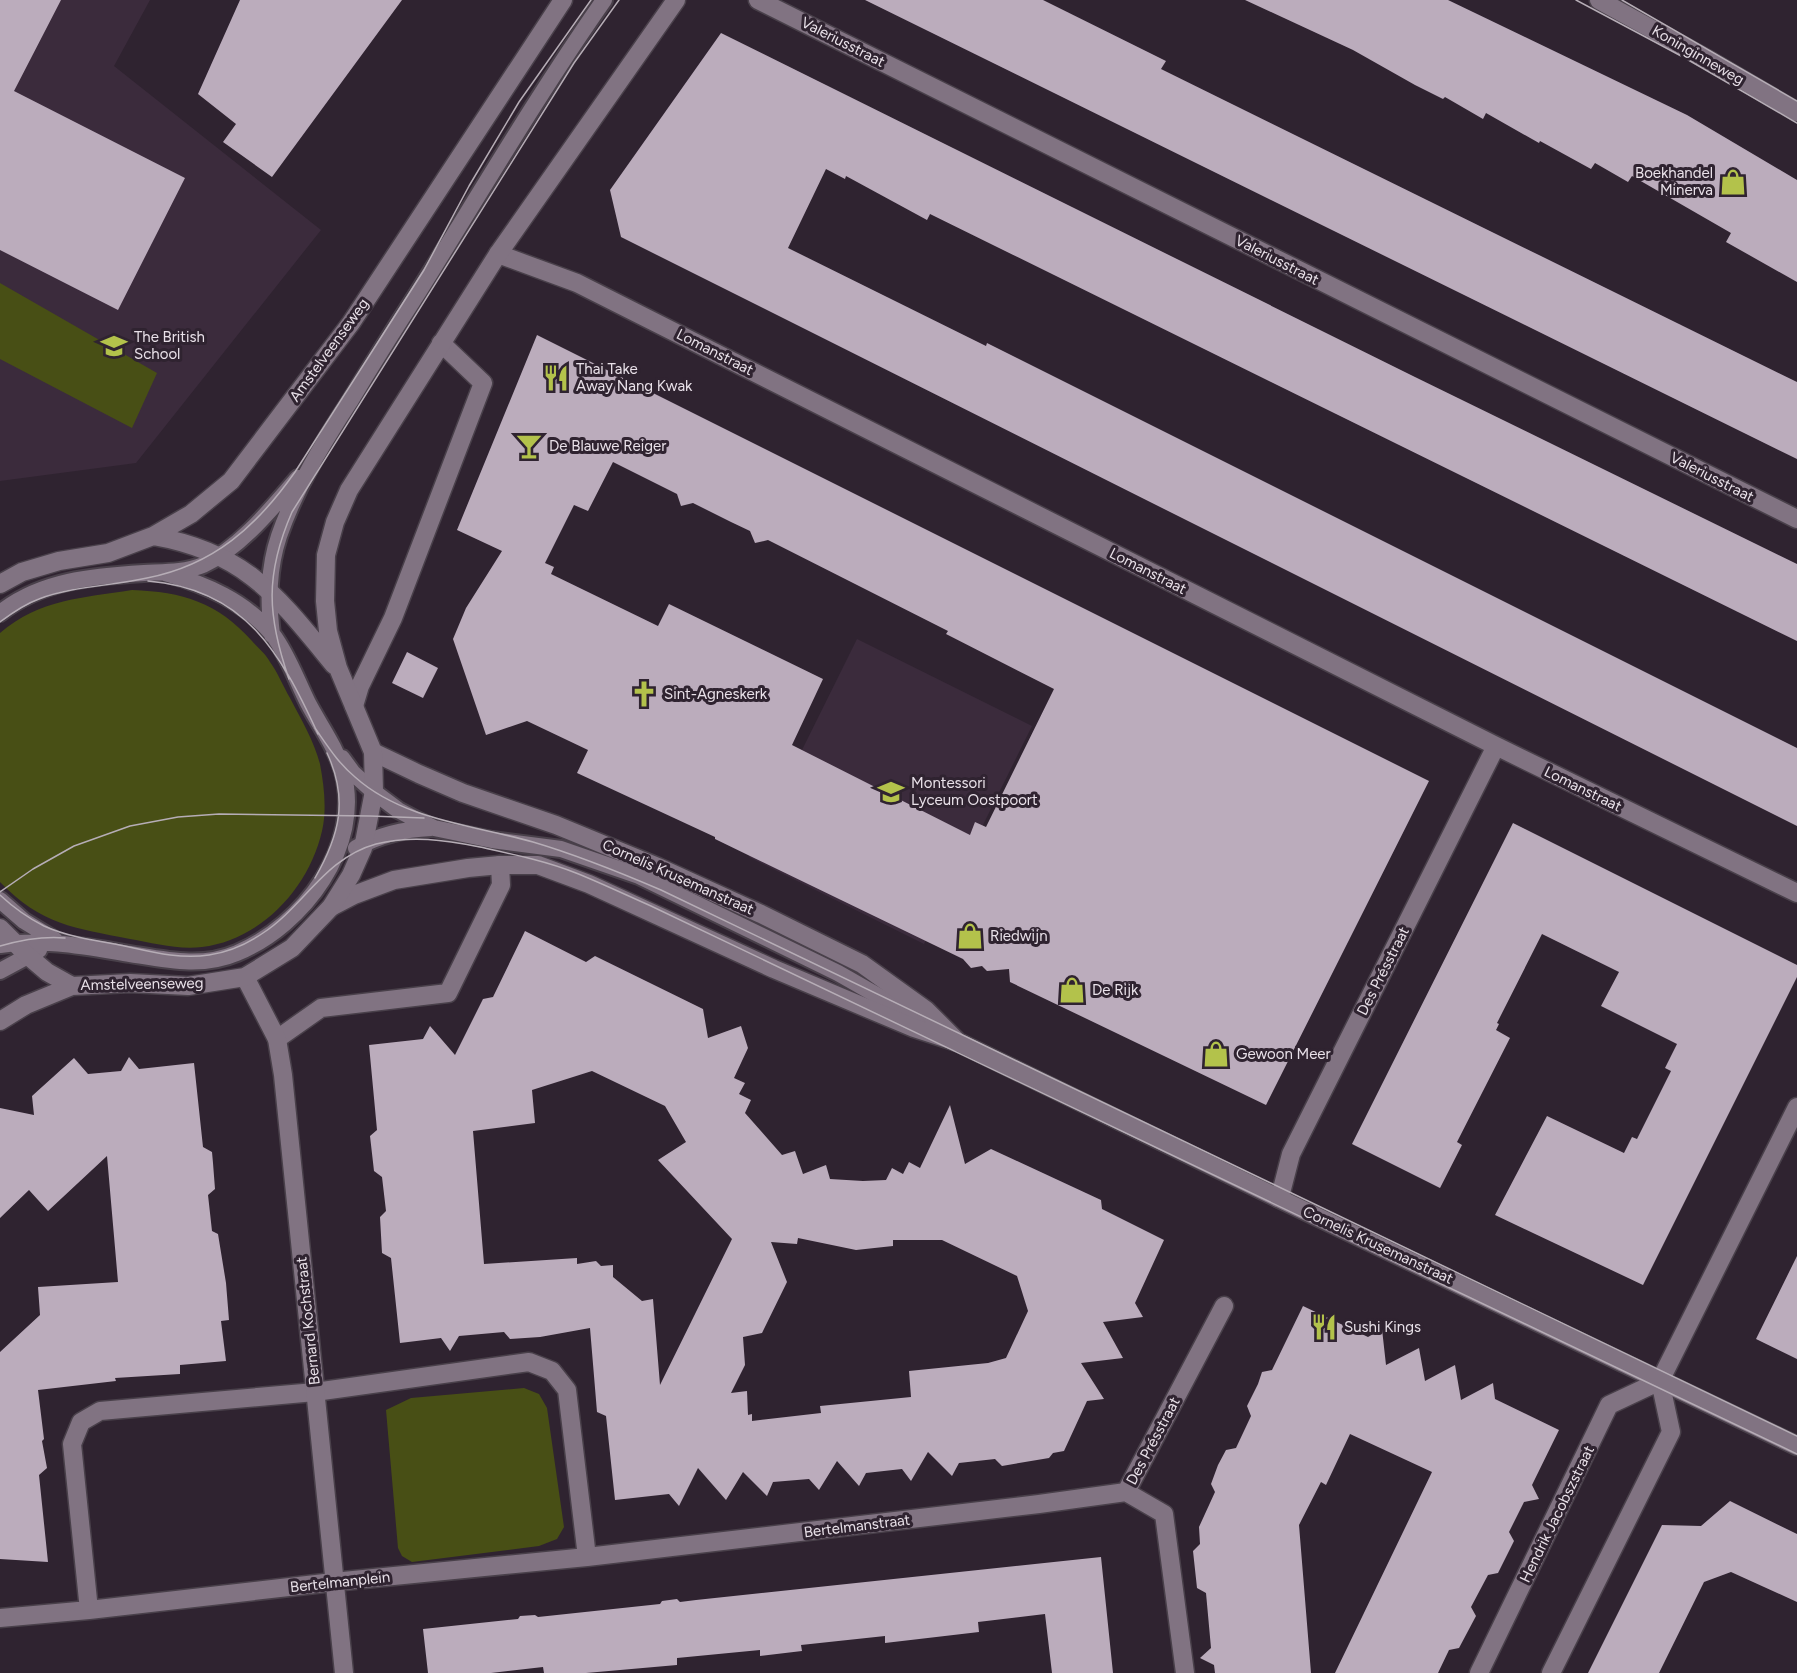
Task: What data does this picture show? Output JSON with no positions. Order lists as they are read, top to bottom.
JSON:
{
  "streets": {
    "street": [
      "Valeriusstraat",
      "Koninginneweg",
      "Amstelveenseweg",
      "Lomanstraat",
      "Cornelis Krusemanstraat",
      "Des Présstraat",
      "Bernard Kochstraat",
      "Hendrik Jacobszstraat",
      "Bertelmanstraat",
      "Bertelmanplein"
    ]
  },
  "crossings": [
    ["Amstelveenseweg", "Lomanstraat"],
    ["Amstelveenseweg", "Cornelis Krusemanstraat"],
    ["Amstelveenseweg", "Bernard Kochstraat"],
    ["Lomanstraat", "Des Présstraat"],
    ["Cornelis Krusemanstraat", "Des Présstraat"],
    ["Cornelis Krusemanstraat", "Hendrik Jacobszstraat"],
    ["Des Présstraat", "Bertelmanstraat"],
    ["Bernard Kochstraat", "Bertelmanplein"],
    ["Bertelmanstraat", "Bertelmanplein"]
  ],
  "places": {
    "shop": [
      "Boekhandel Minerva",
      "Riedwijn",
      "De Rijk",
      "Gewoon Meer"
    ],
    "school or university": ["The British School", "Montessori Lyceum Oostpoort"],
    "restaurant": ["Thai Take Away Nang Kwak", "Sushi Kings"],
    "bar": ["De Blauwe Reiger"],
    "church": ["Sint-Agneskerk"]
  }
}
